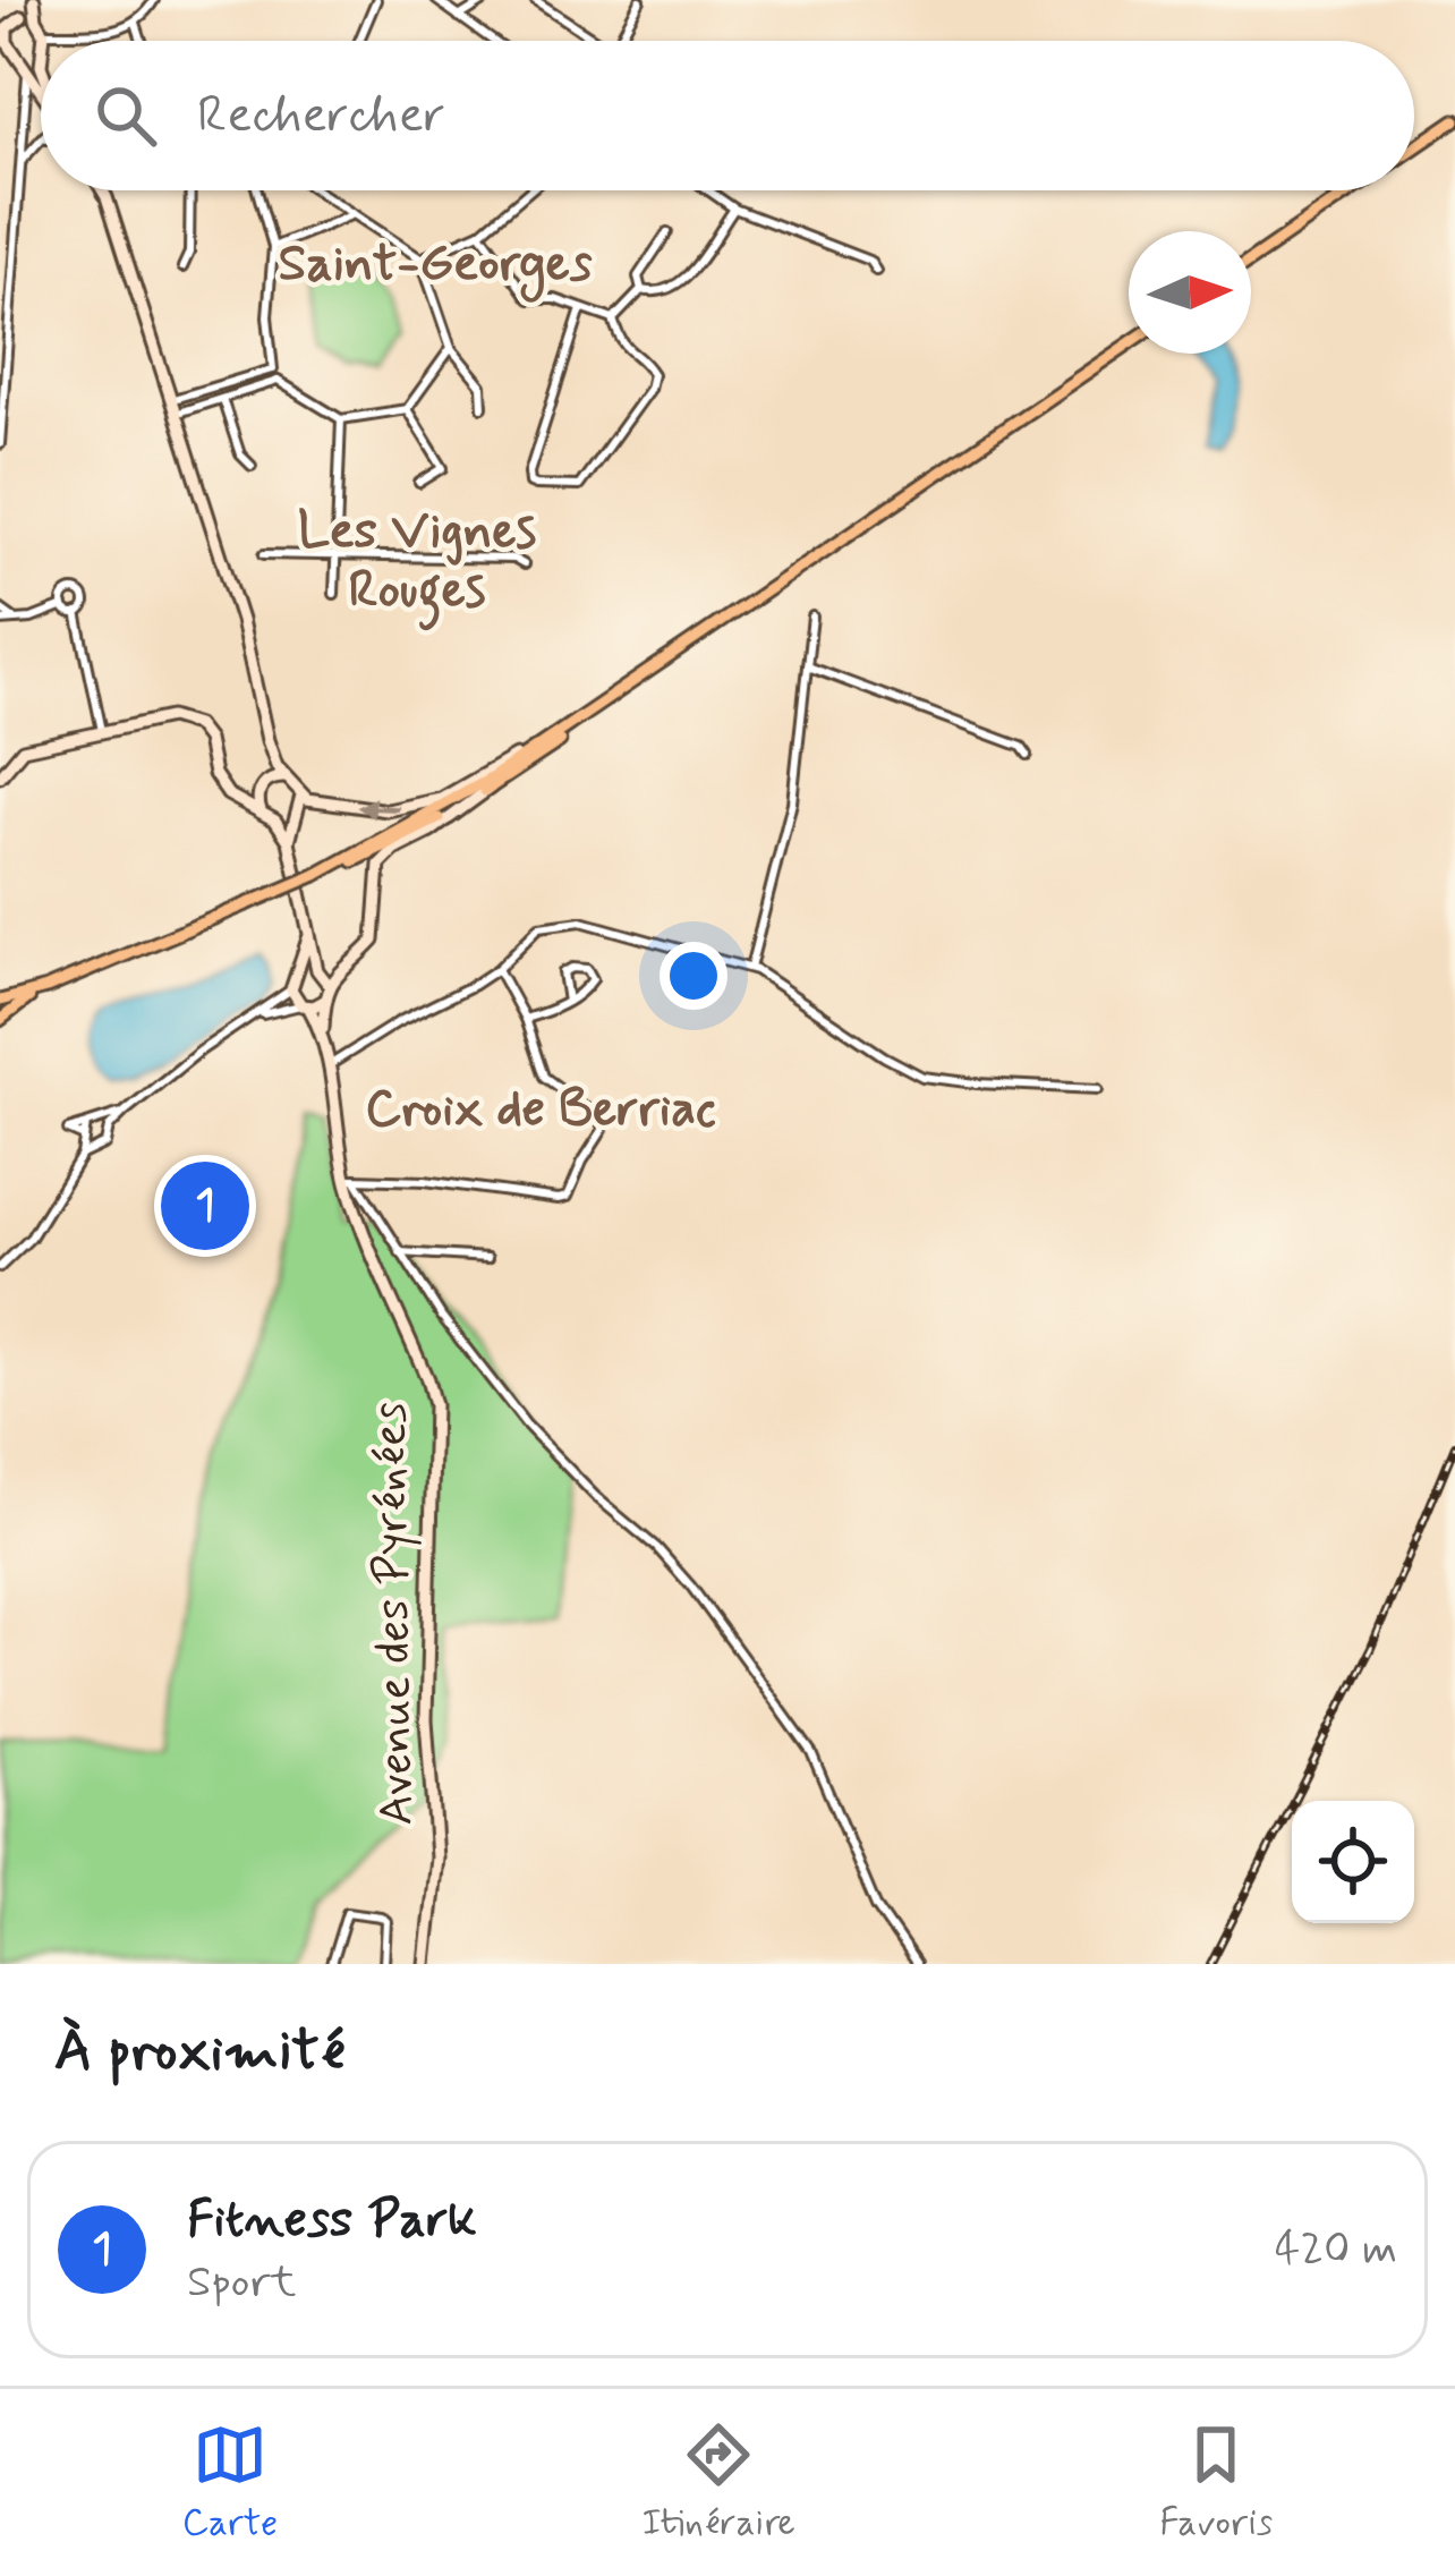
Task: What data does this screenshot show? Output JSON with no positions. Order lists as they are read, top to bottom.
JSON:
{
  "streets": {
    "main road": ["Avenue des Pyrénées"]
  },
  "districts": ["Saint-Georges", "Les Vignes Rouges", "Croix de Berriac"],
  "north": "right",
  "page": {
    "search": "Rechercher",
    "pins": "1",
    "heading": "À proximité",
    "list": [
      {
        "mark": "1",
        "name": "Fitness Park",
        "note": "Sport",
        "value": "420 m"
      }
    ],
    "nav": ["Carte", "Itinéraire", "Favoris"]
  }
}
